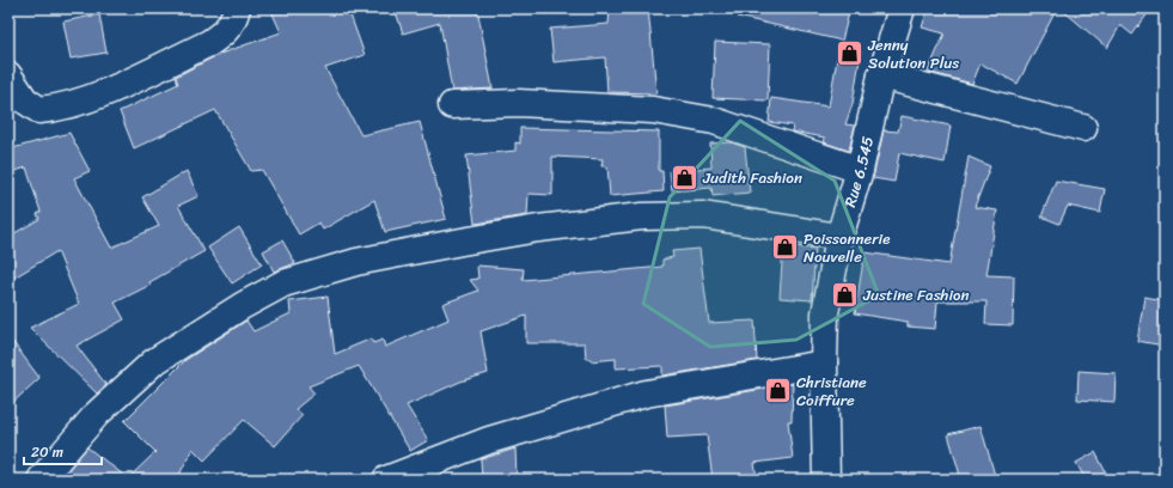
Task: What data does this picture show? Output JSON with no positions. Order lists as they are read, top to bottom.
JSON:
{
  "streets": {
    "street": ["Rue 6.545"]
  },
  "places": {
    "shop": [
      "Jenny Solution Plus",
      "Judith Fashion",
      "Poissonnerie Nouvelle",
      "Justine Fashion",
      "Christiane Coiffure"
    ]
  },
  "scale_bar": "20 m"
}
